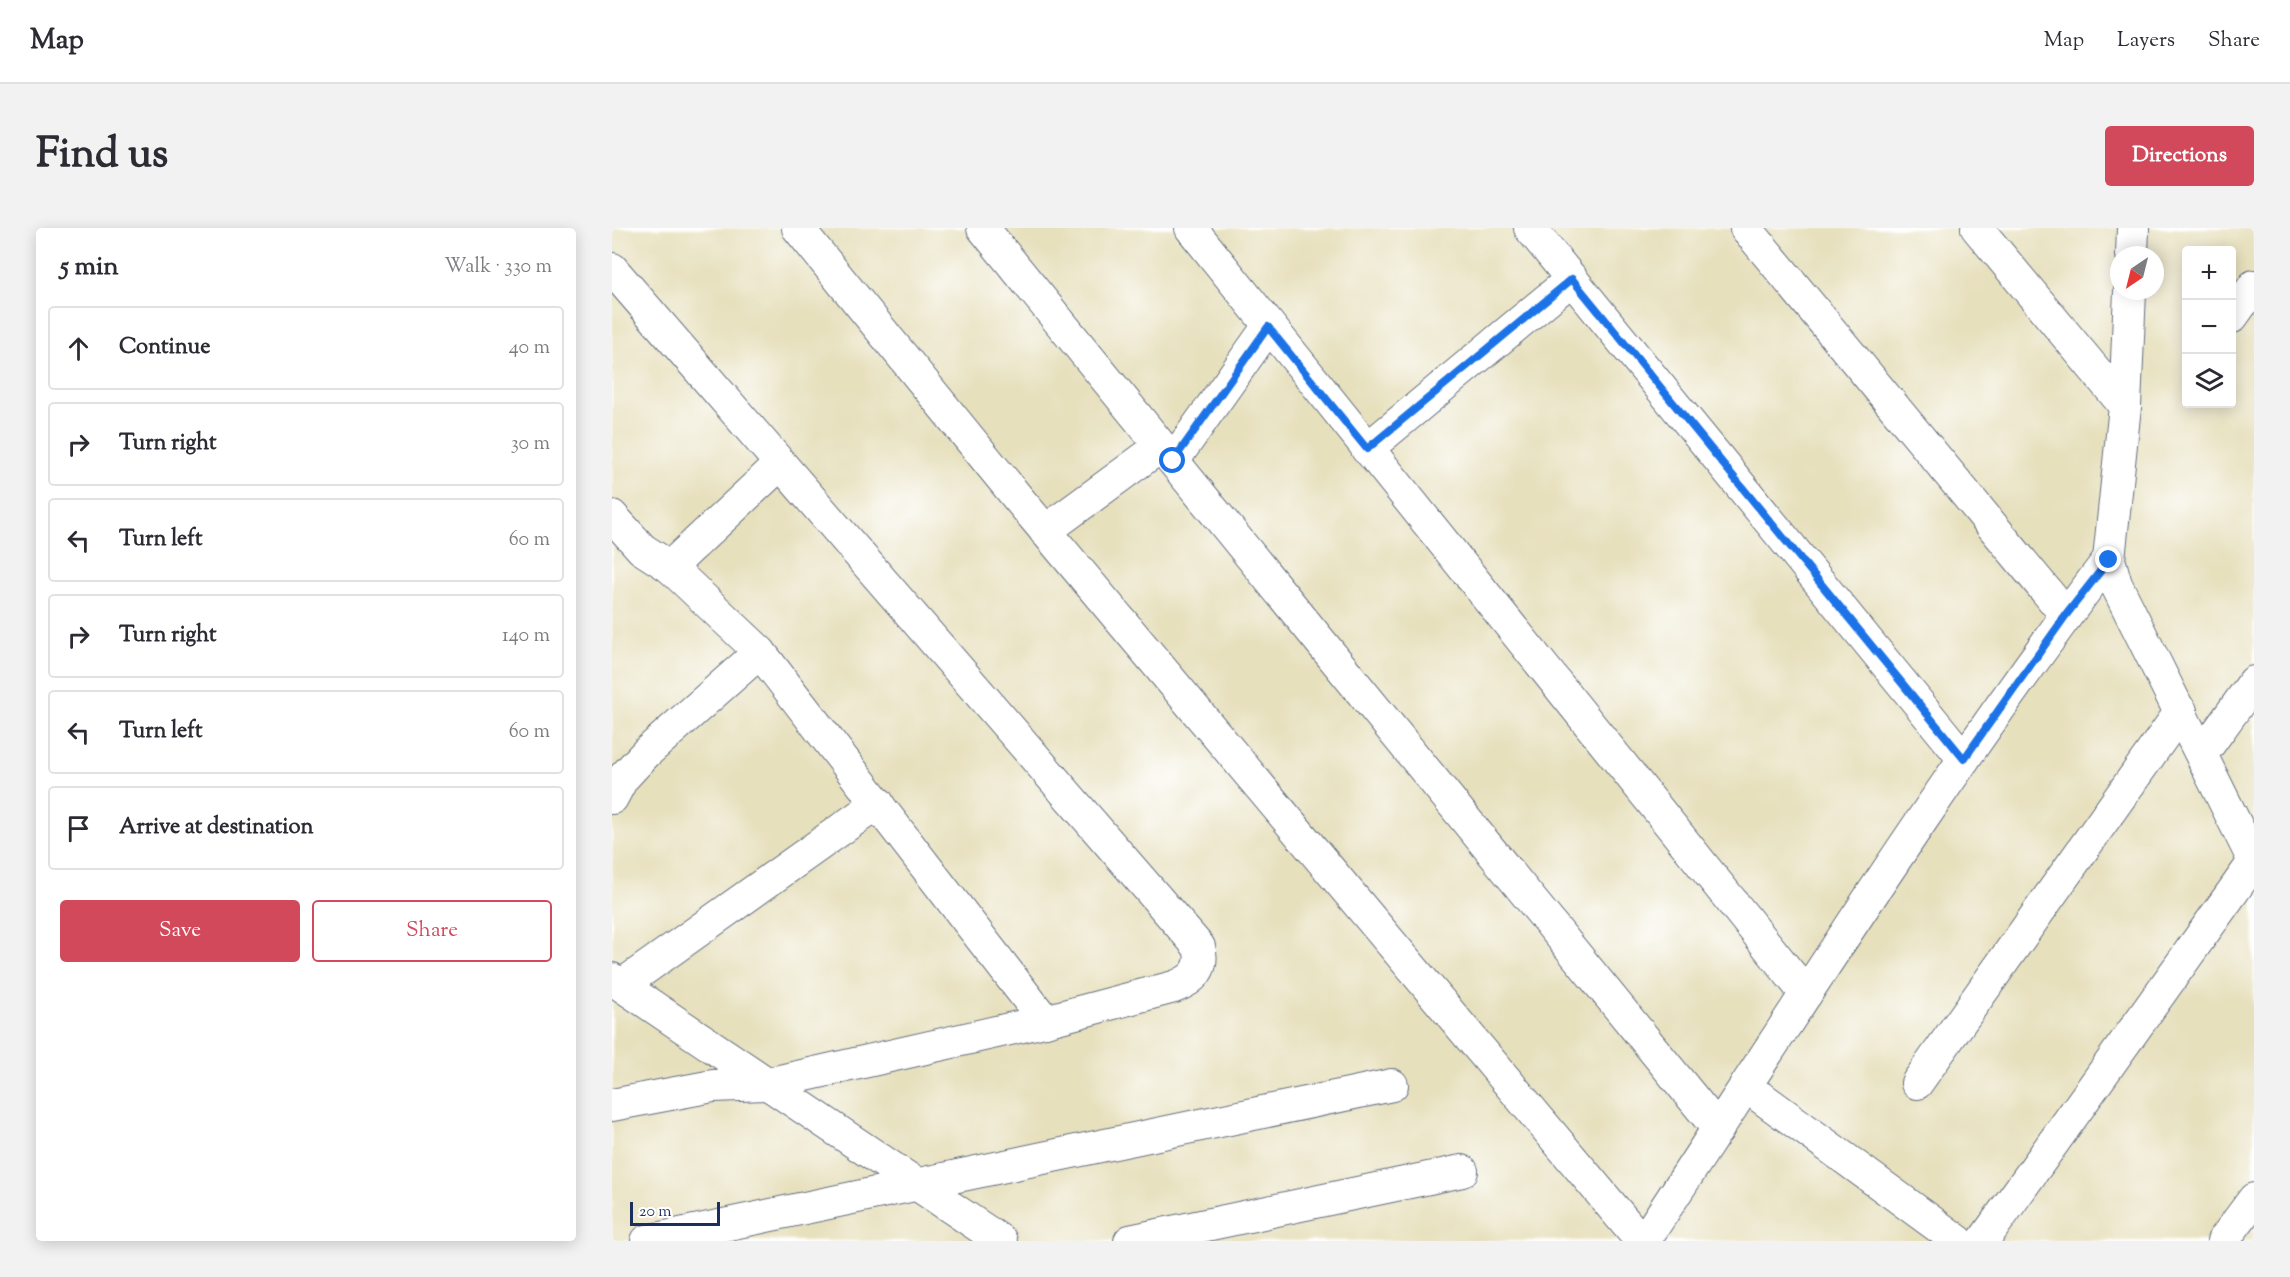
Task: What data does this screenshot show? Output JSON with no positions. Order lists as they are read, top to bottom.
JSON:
{
  "scale_bar": "20 m",
  "north": "bottom left",
  "page": {
    "header": "Map",
    "nav": ["Map", "Layers", "Share"],
    "title": "Find us",
    "buttons": [
      "Directions",
      ["Save", "Share"]
    ],
    "heading": ["5 min", "Walk · 330 m"],
    "map_buttons": ["+", "−"],
    "list": [
      ["Continue", "40 m"],
      ["Turn right", "30 m"],
      ["Turn left", "60 m"],
      ["Turn right", "140 m"],
      ["Turn left", "60 m"],
      "Arrive at destination"
    ],
    "scale": "20 m"
  }
}
